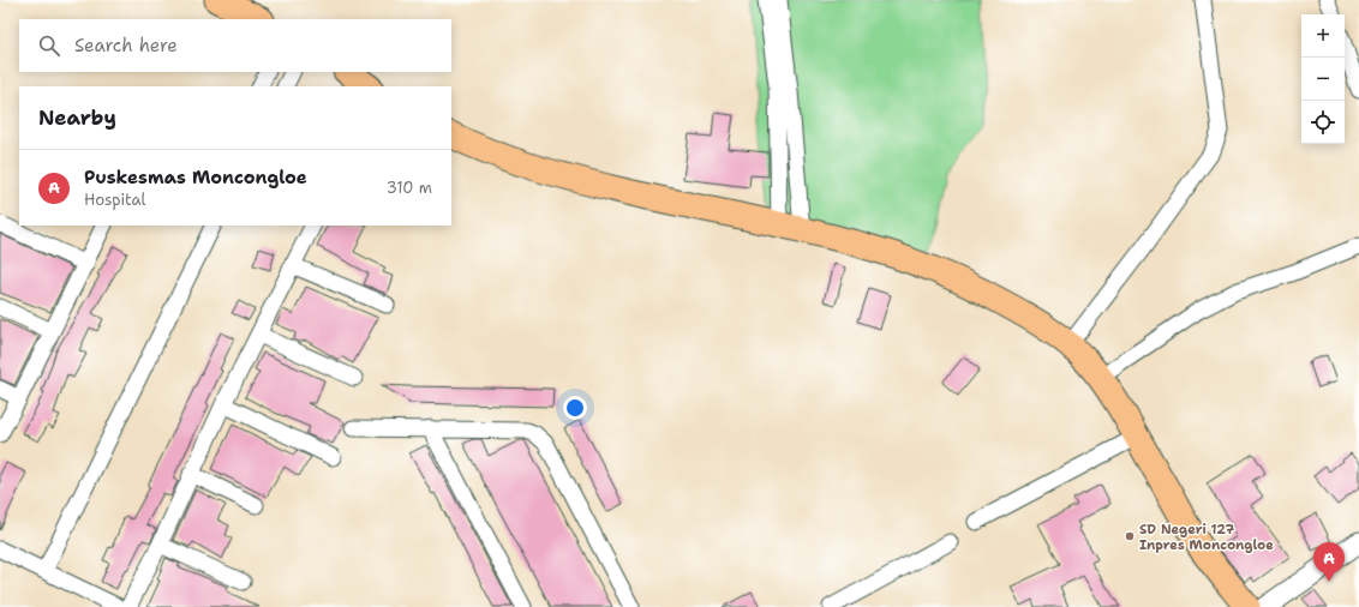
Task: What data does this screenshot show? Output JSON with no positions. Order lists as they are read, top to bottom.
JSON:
{
  "places": ["SD Negeri 127 Inpres Moncongloe"],
  "page": {
    "map_buttons": ["+", "−"],
    "search": "Search here",
    "heading": "Nearby",
    "list": [
      {
        "mark": "A",
        "name": "Puskesmas Moncongloe",
        "note": "Hospital",
        "value": "310 m"
      }
    ],
    "pins": "A"
  }
}
